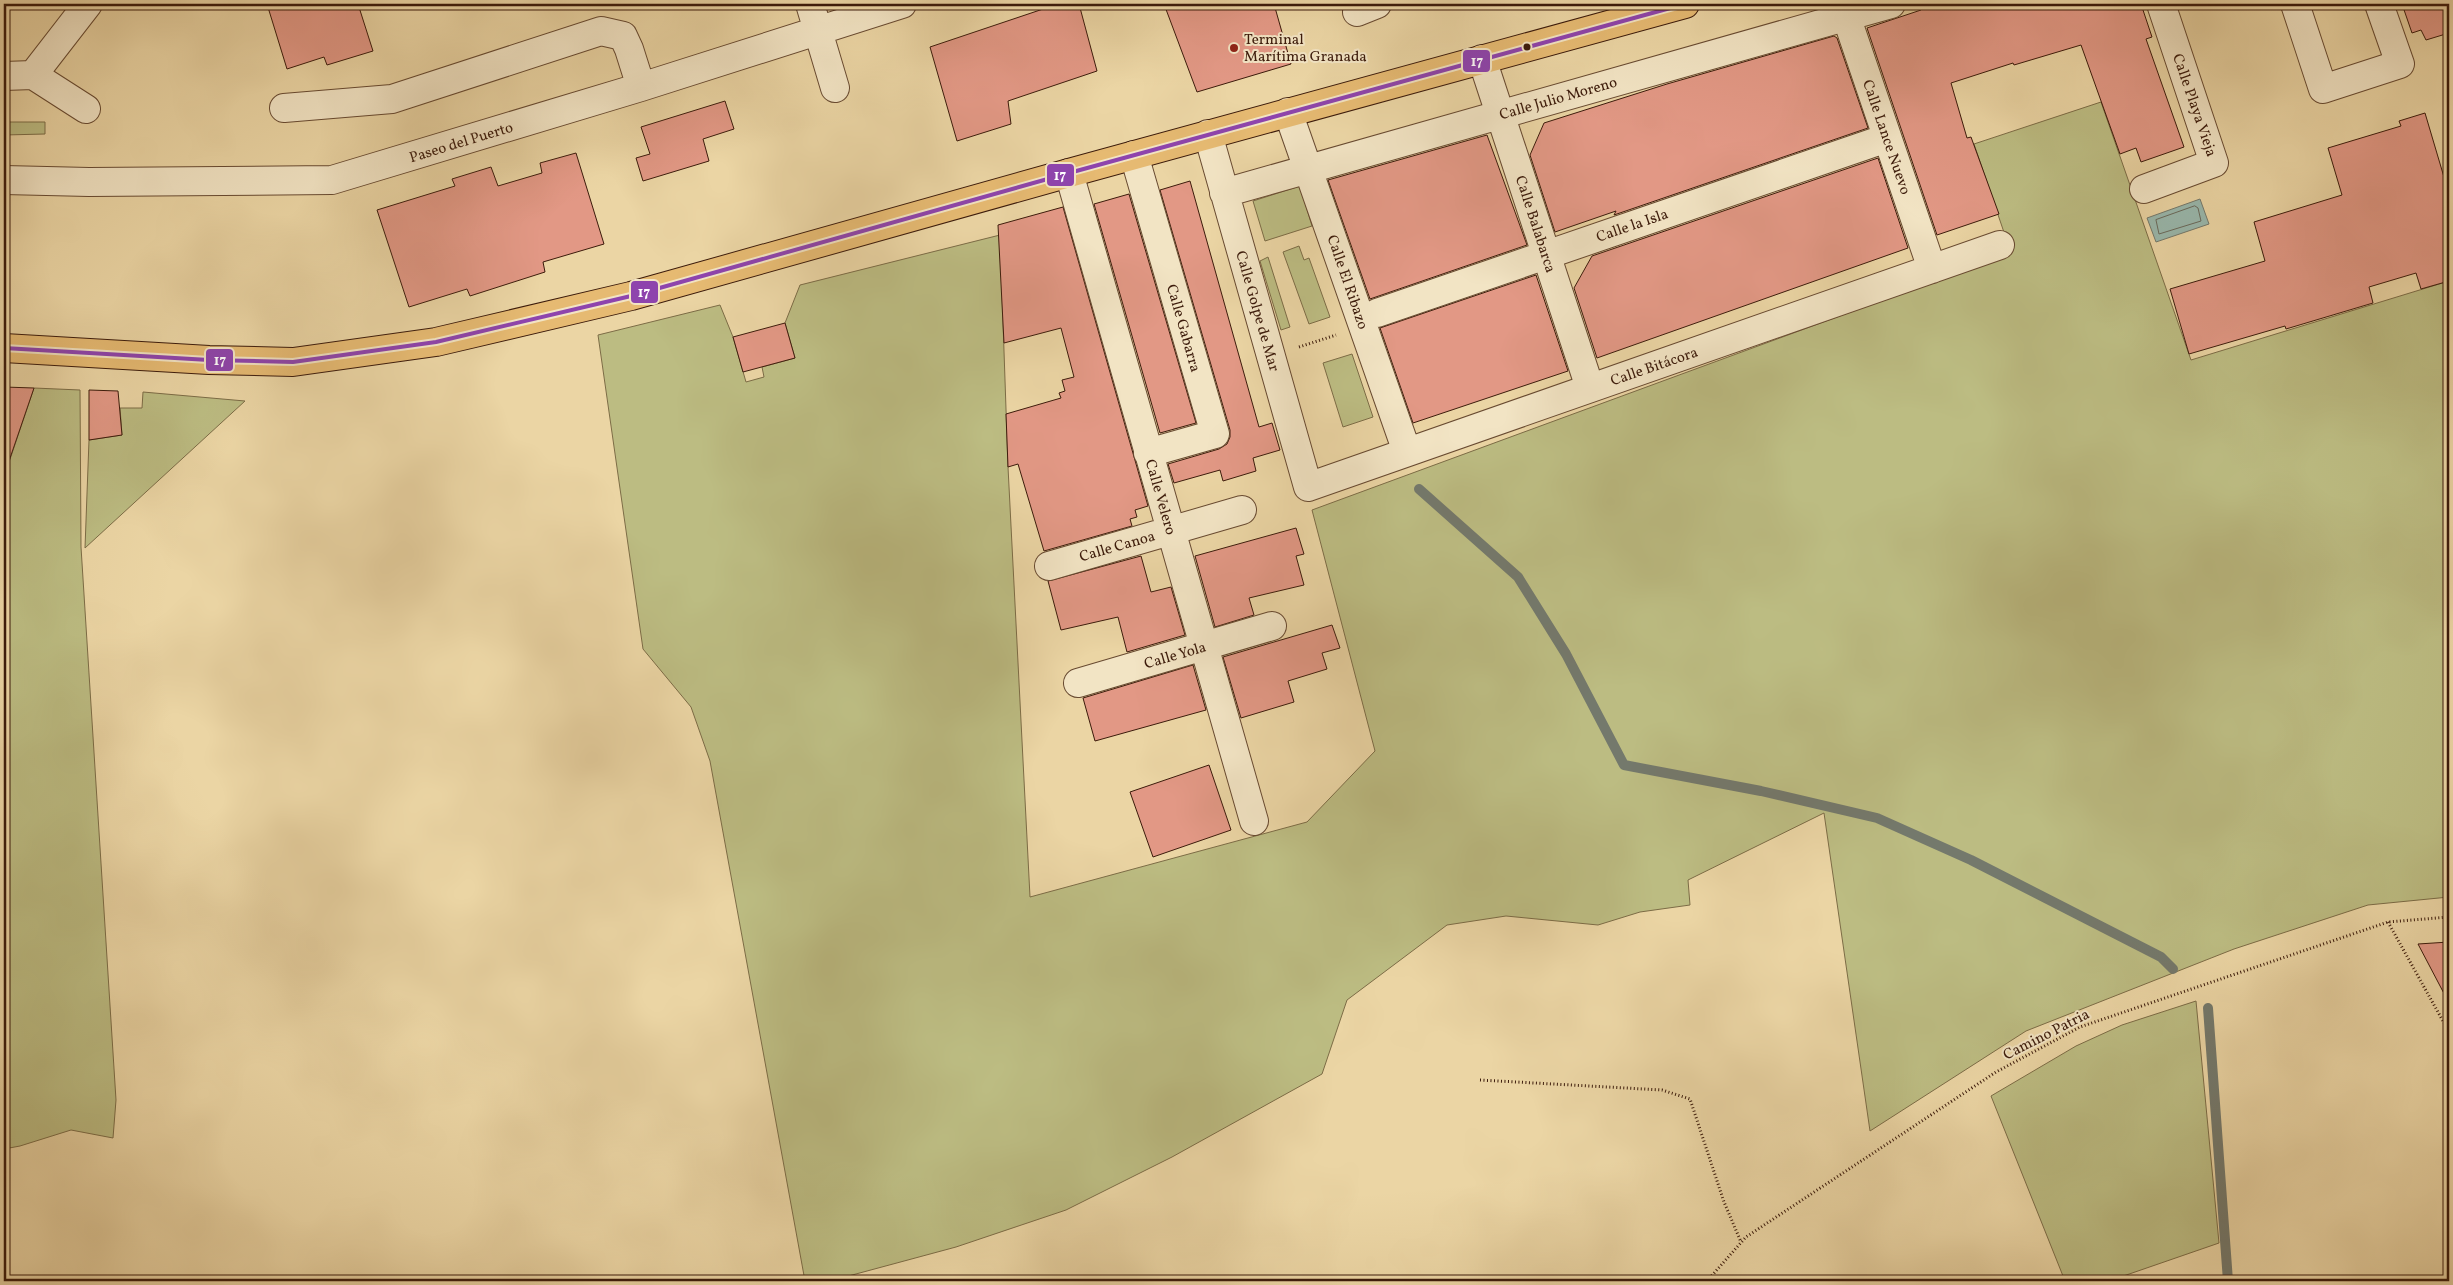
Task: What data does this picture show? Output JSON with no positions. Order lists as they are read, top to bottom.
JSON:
{
  "streets": {
    "street": [
      "Calle Julio Moreno",
      "Calle Playa Vieja",
      "Calle Lance Nuevo",
      "Paseo del Puerto",
      "Calle Balabarca",
      "Calle la Isla",
      "Calle El Ribazo",
      "Calle Golpe de Mar",
      "Calle Gabarra",
      "Calle Bitácora",
      "Calle Velero",
      "Calle Canoa",
      "Calle Yola"
    ],
    "path": ["Camino Patria"]
  },
  "crossings": [
    ["Calle Julio Moreno", "Calle Lance Nuevo"],
    ["Calle Julio Moreno", "Calle Balabarca"],
    ["Calle Julio Moreno", "Calle El Ribazo"],
    ["Calle Julio Moreno", "Calle Golpe de Mar"],
    ["Calle Lance Nuevo", "Calle la Isla"],
    ["Calle Lance Nuevo", "Calle Bitácora"],
    ["Calle Balabarca", "Calle la Isla"],
    ["Calle Balabarca", "Calle Bitácora"],
    ["Calle la Isla", "Calle El Ribazo"],
    ["Calle El Ribazo", "Calle Bitácora"],
    ["Calle Golpe de Mar", "Calle Bitácora"],
    ["Calle Gabarra", "Calle Velero"],
    ["Calle Velero", "Calle Canoa"],
    ["Calle Velero", "Calle Yola"]
  ],
  "places": ["Terminal Marítima Granada"],
  "lines": ["transit line 17"]
}
